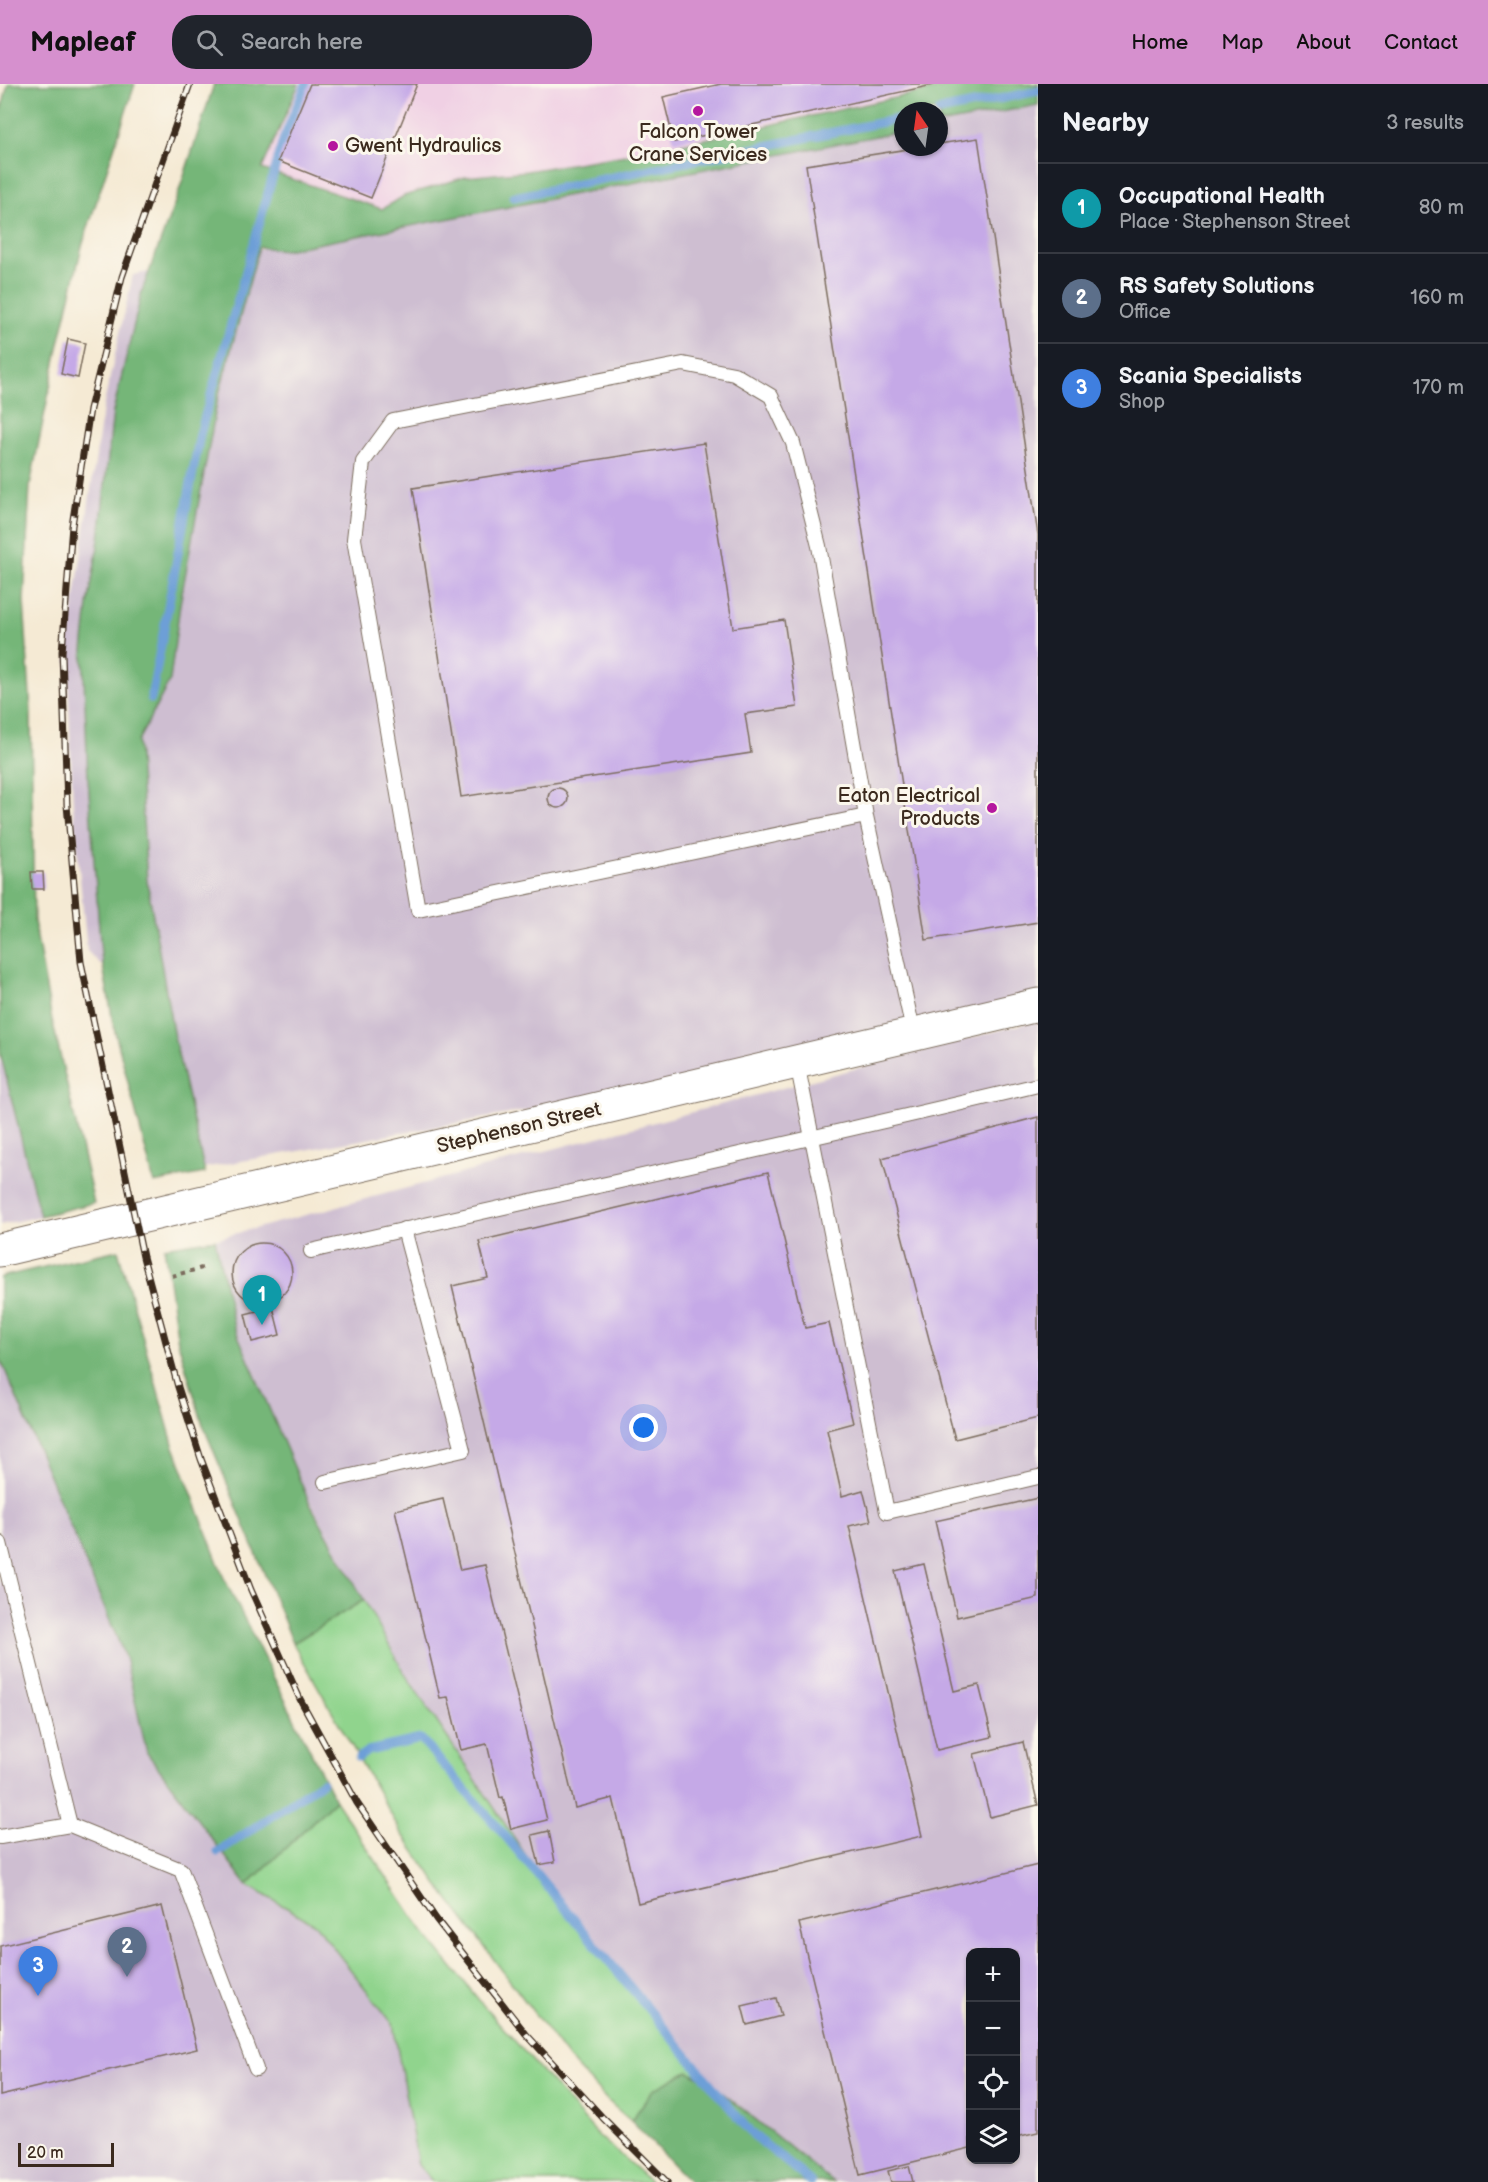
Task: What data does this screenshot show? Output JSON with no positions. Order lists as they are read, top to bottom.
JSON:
{
  "streets": {
    "street": ["Stephenson Street"]
  },
  "places": ["Falcon Tower Crane Services", "Gwent Hydraulics", "Eaton Electrical Products"],
  "scale_bar": "20 m",
  "north": "top",
  "page": {
    "header": "Mapleaf",
    "search": "Search here",
    "nav": [
      "Home",
      "Map",
      "About",
      "Contact"
    ],
    "heading": ["Nearby", "3 results"],
    "list": [
      {
        "mark": "1",
        "name": "Occupational Health",
        "note": "Place · Stephenson Street",
        "value": "80 m"
      },
      {
        "mark": "2",
        "name": "RS Safety Solutions",
        "note": "Office",
        "value": "160 m"
      },
      {
        "mark": "3",
        "name": "Scania Specialists",
        "note": "Shop",
        "value": "170 m"
      }
    ],
    "pins": ["1", "2", "3"],
    "map_buttons": ["+", "−"],
    "scale": "20 m"
  }
}
